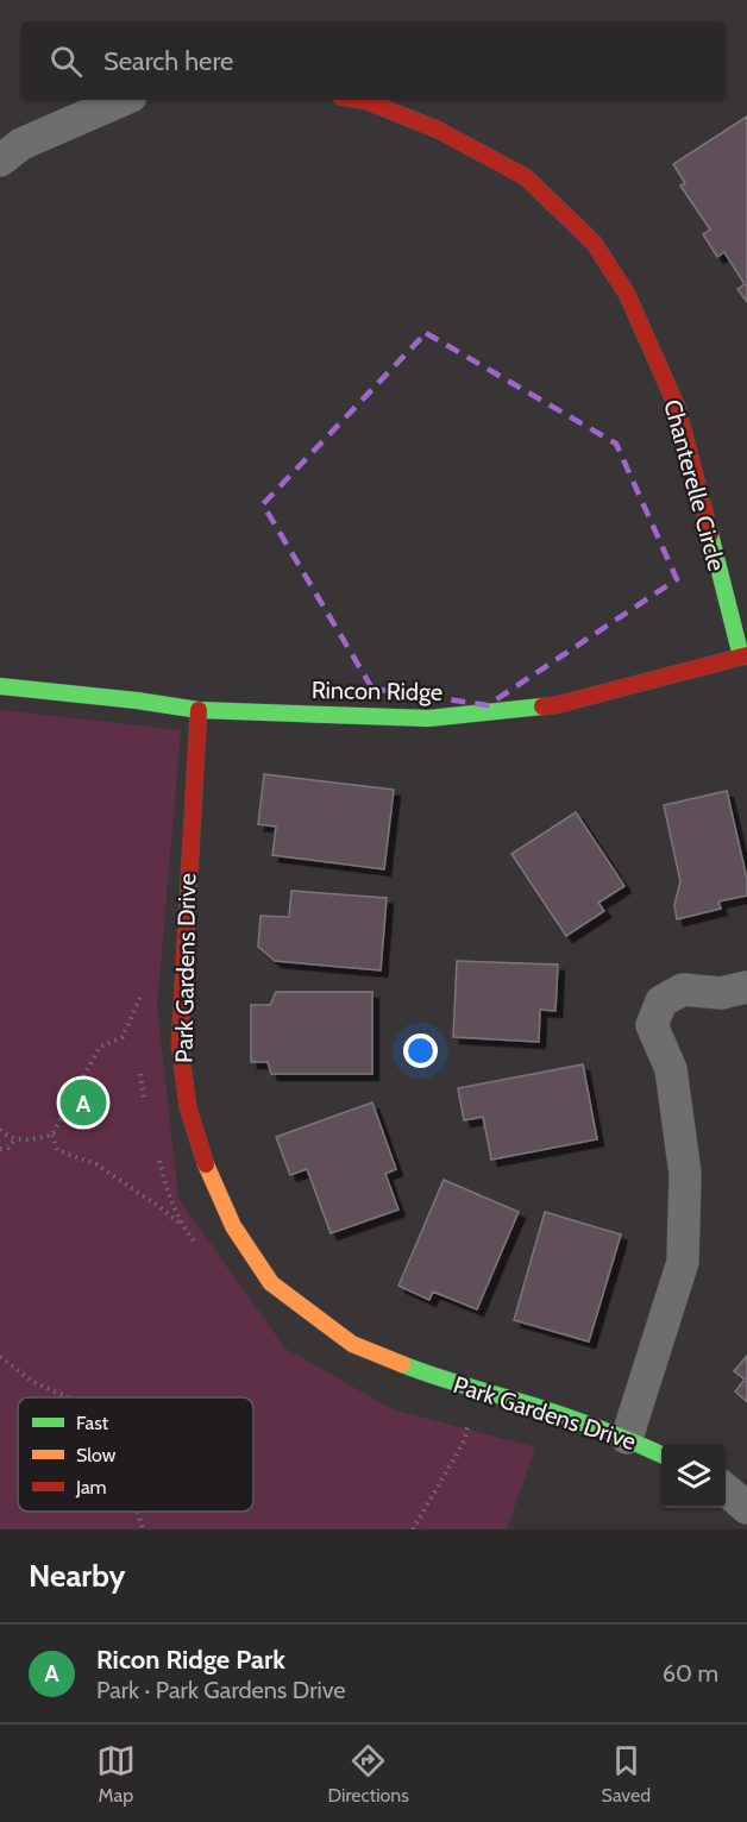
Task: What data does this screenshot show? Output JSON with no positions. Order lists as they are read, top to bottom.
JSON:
{
  "streets": {
    "street": ["Chanterelle Circle", "Rincon Ridge", "Park Gardens Drive"]
  },
  "crossings": [
    ["Chanterelle Circle", "Rincon Ridge"],
    ["Rincon Ridge", "Park Gardens Drive"]
  ],
  "legend": ["Fast", "Slow", "Jam"],
  "page": {
    "search": "Search here",
    "pins": "A",
    "heading": "Nearby",
    "list": [
      {
        "mark": "A",
        "name": "Ricon Ridge Park",
        "note": "Park · Park Gardens Drive",
        "value": "60 m"
      }
    ],
    "nav": ["Map", "Directions", "Saved"]
  }
}
